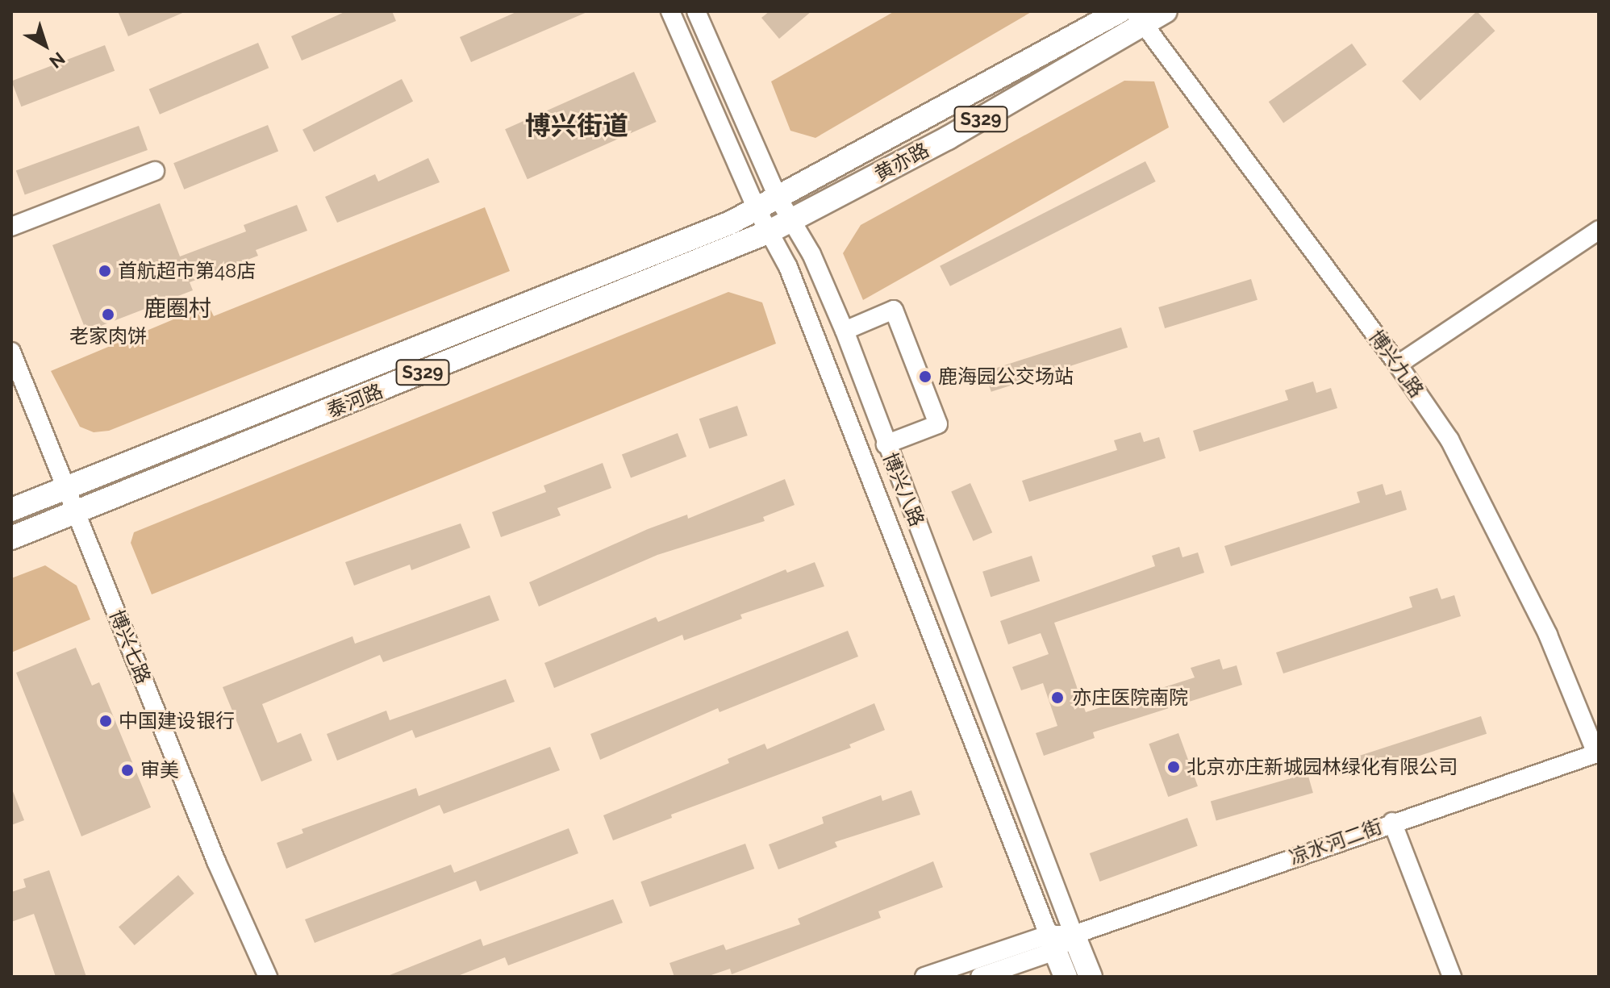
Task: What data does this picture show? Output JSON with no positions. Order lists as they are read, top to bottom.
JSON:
{
  "streets": {
    "main road": [
      "S329",
      "黄亦路",
      "泰河路",
      "博兴八路"
    ],
    "street": ["博兴九路", "博兴七路", "凉水河二街"]
  },
  "crossings": [
    ["黄亦路", "博兴九路"],
    ["黄亦路", "泰河路"],
    ["黄亦路", "博兴八路"],
    ["博兴九路", "凉水河二街"],
    ["泰河路", "博兴八路"],
    ["泰河路", "博兴七路"],
    ["博兴八路", "凉水河二街"]
  ],
  "districts": ["博兴街道", "鹿圈村"],
  "places": [
    "首航超市第48店",
    "老家肉饼",
    "鹿海园公交场站",
    "亦庄医院南院",
    "中国建设银行",
    "北京亦庄新城园林绿化有限公司",
    "审美"
  ],
  "north": "bottom right"
}
